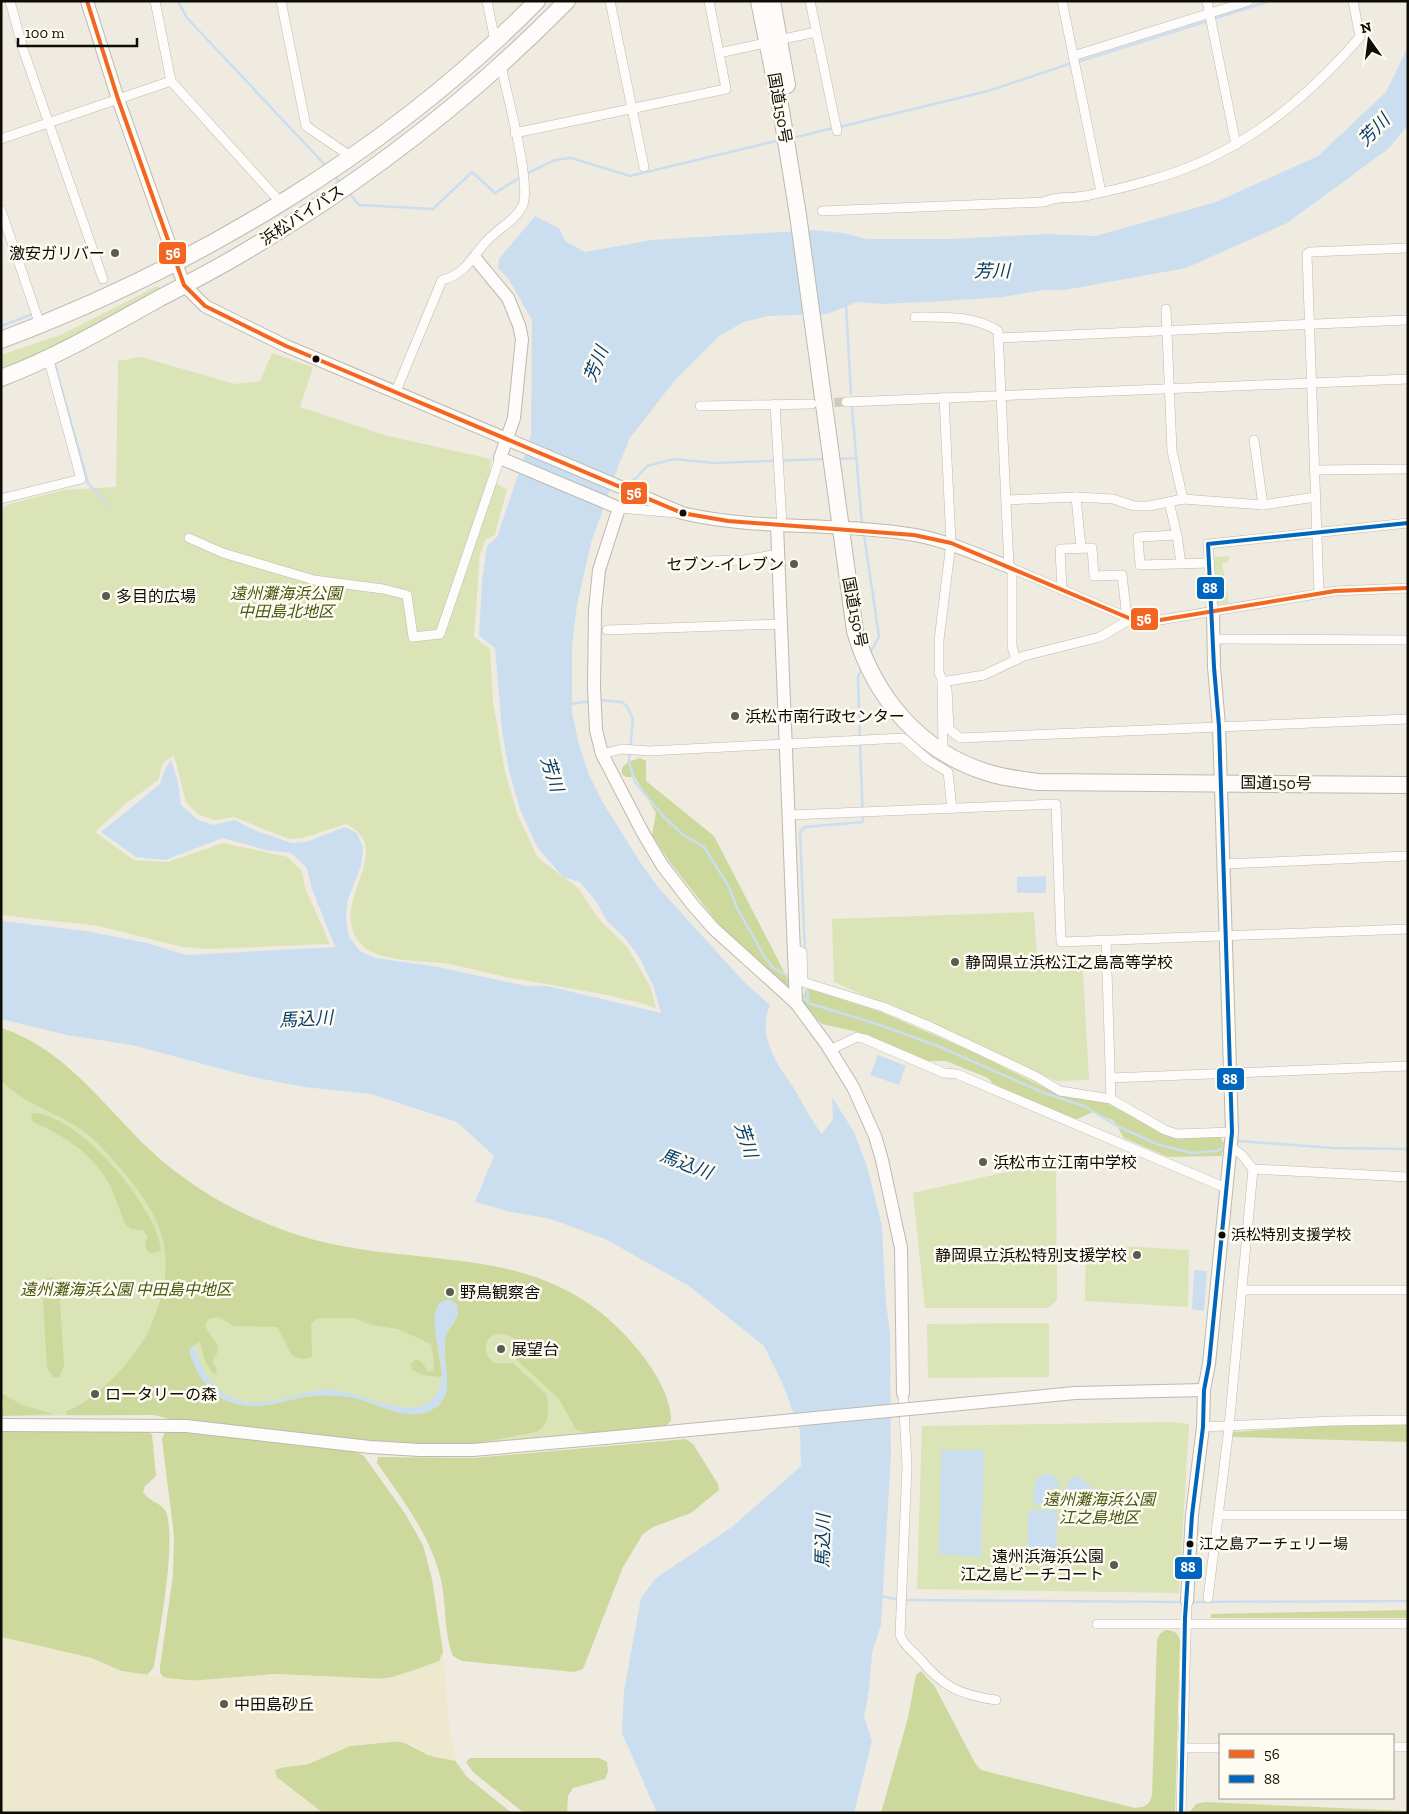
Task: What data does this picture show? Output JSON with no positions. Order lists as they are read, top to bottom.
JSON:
{
  "streets": {
    "highway": ["国道150号", "浜松バイパス"]
  },
  "water": ["芳川", "馬込川"],
  "parks": ["遠州灘海浜公園 中田島北地区", "遠州灘海浜公園 中田島中地区", "遠州灘海浜公園 江之島地区"],
  "places": [
    "激安ガリバー",
    "セブン-イレブン",
    "多目的広場",
    "浜松市南行政センター",
    "静岡県立浜松江之島高等学校",
    "浜松市立江南中学校",
    "浜松特別支援学校",
    "静岡県立浜松特別支援学校",
    "野鳥観察舎",
    "展望台",
    "ロータリーの森",
    "江之島アーチェリー場",
    "遠州浜海浜公園 江之島ビーチコート",
    "中田島砂丘"
  ],
  "lines": ["transit line 56", "transit line 88"],
  "legend": ["56", "88"],
  "scale_bar": "100 m",
  "north": "top"
}
